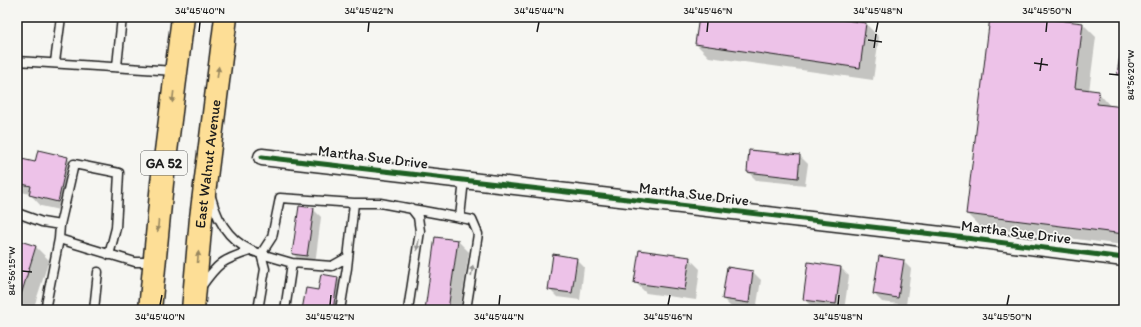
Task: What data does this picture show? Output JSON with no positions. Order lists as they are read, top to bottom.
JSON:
{
  "streets": {
    "main road": ["GA 52", "East Walnut Avenue"],
    "street": ["Martha Sue Drive"]
  },
  "coordinates": [
    "34°45'40\"N",
    "34°45'42\"N",
    "34°45'44\"N",
    "34°45'46\"N",
    "34°45'48\"N",
    "34°45'50\"N",
    "84°56'20\"W",
    "84°56'15\"W"
  ]
}
